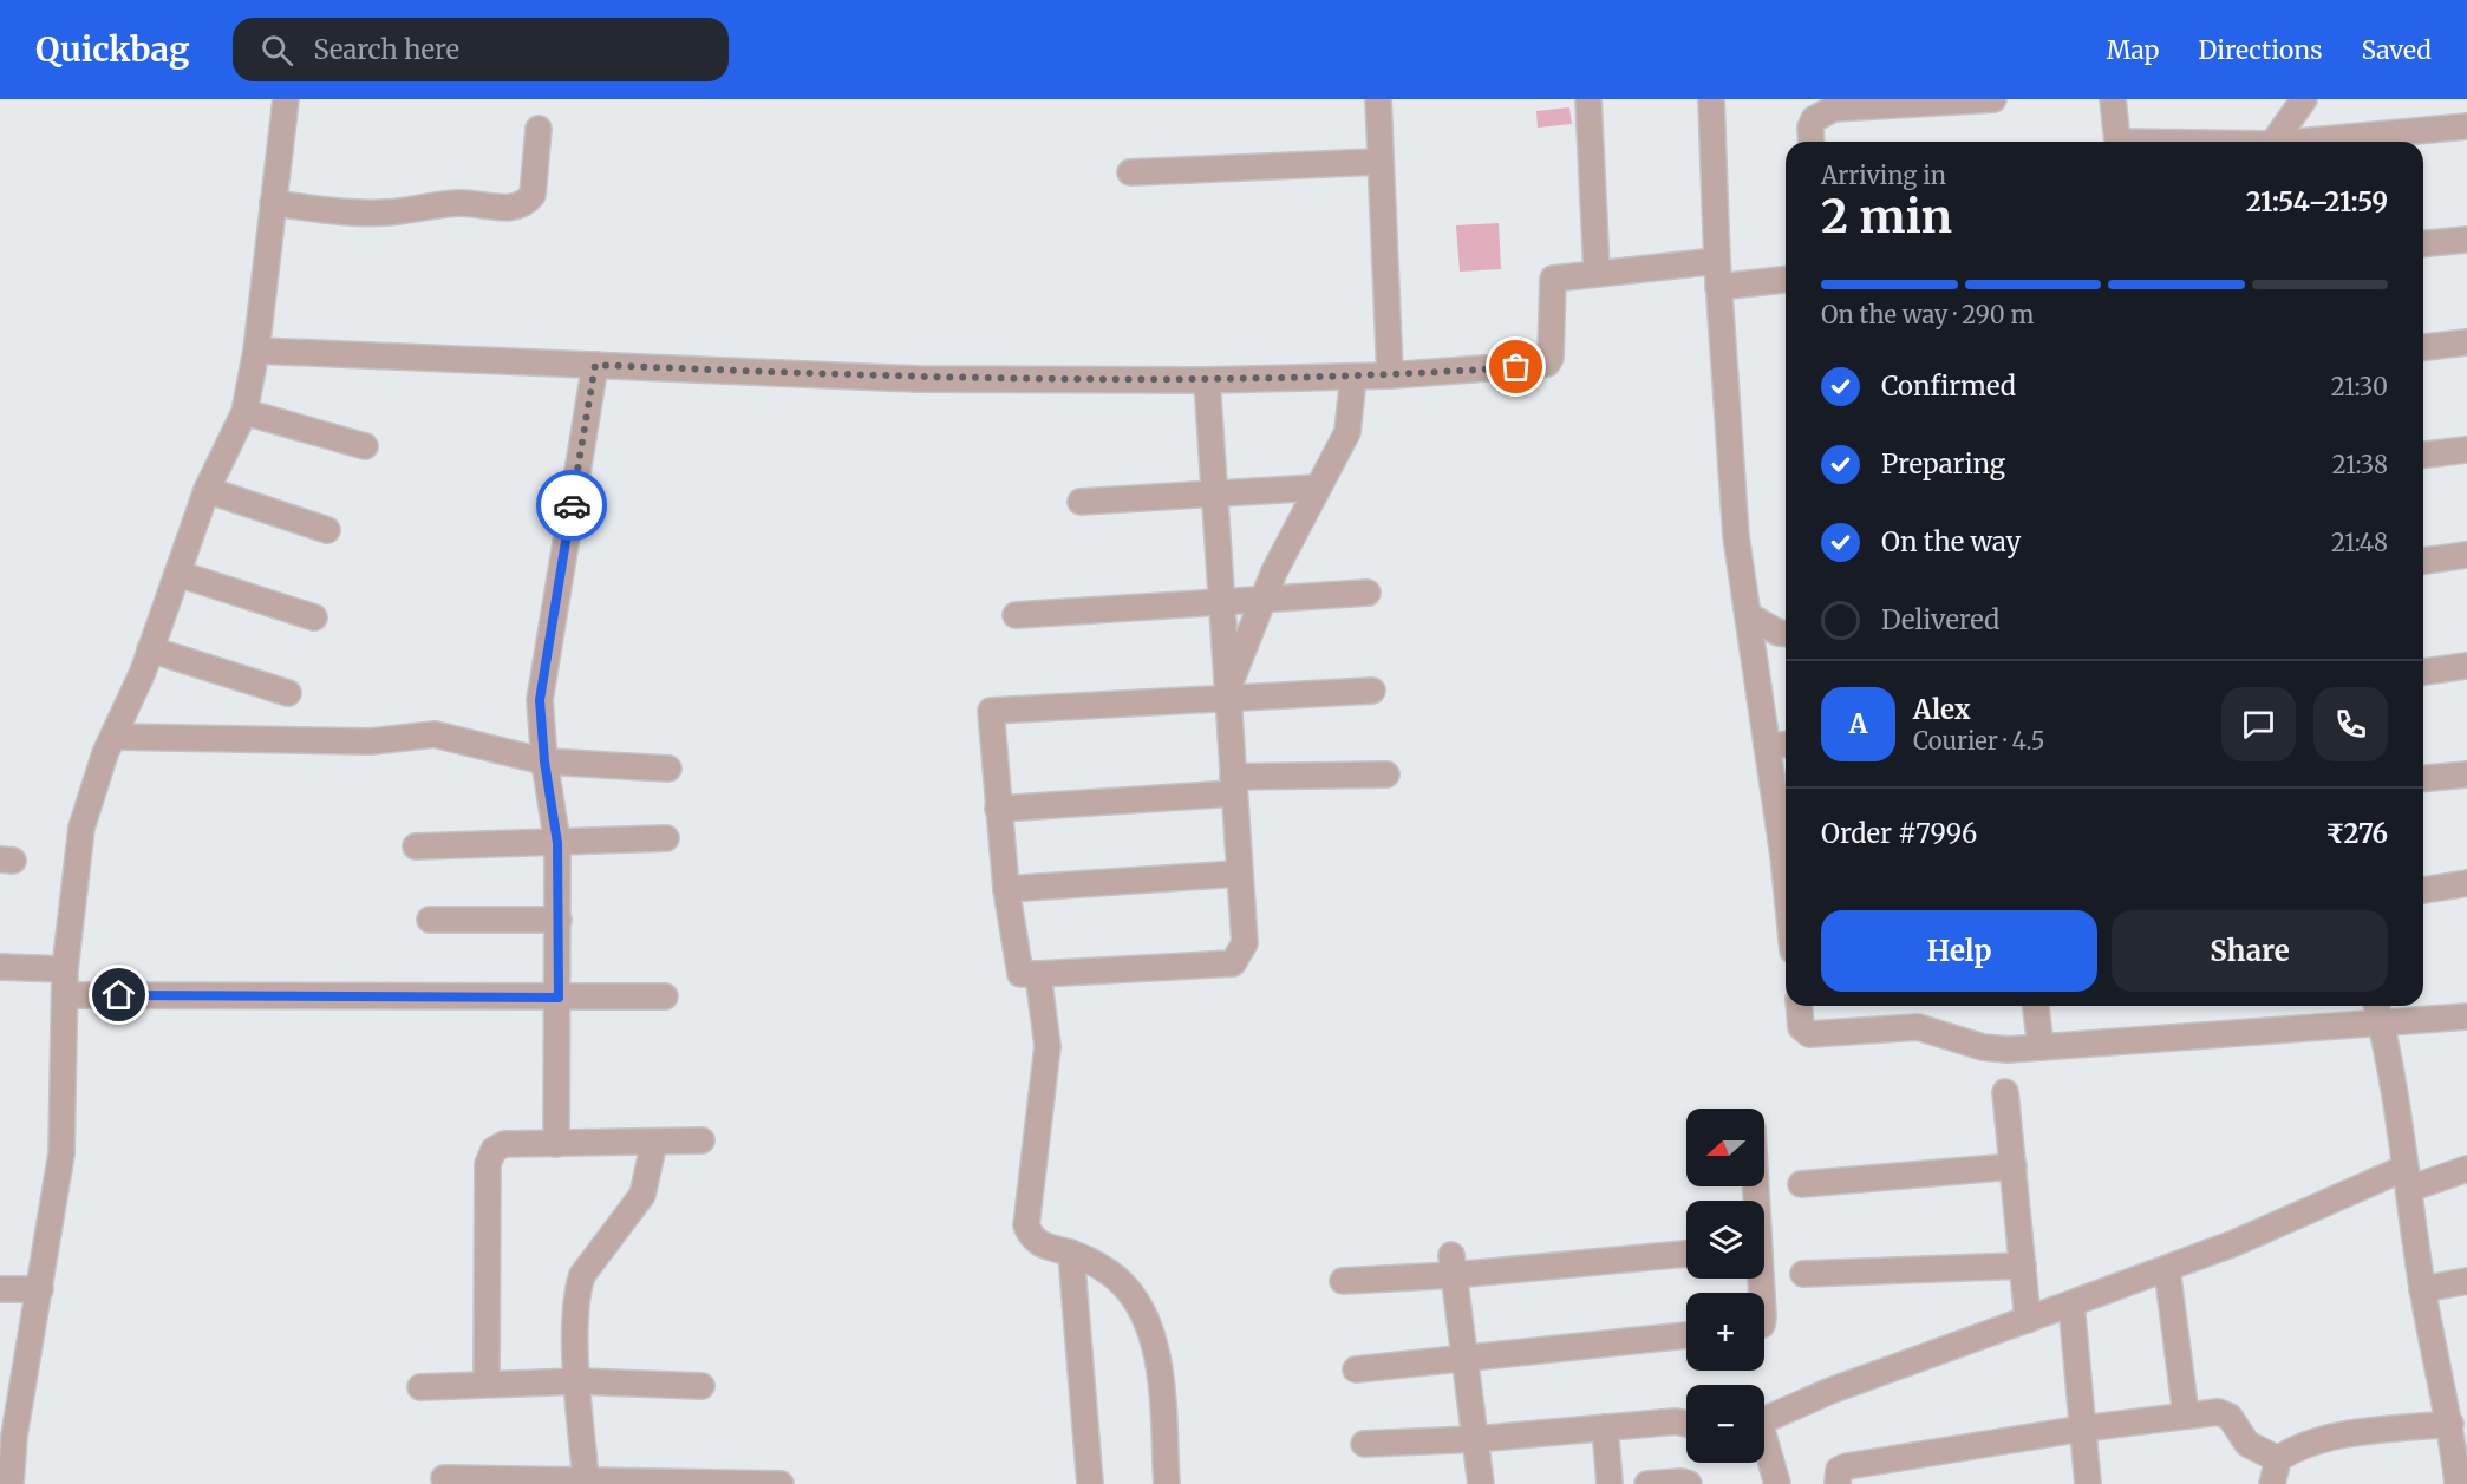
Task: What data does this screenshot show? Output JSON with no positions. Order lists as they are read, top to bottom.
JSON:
{
  "north": "left",
  "page": {
    "header": "Quickbag",
    "search": "Search here",
    "nav": ["Map", "Directions", "Saved"],
    "heading": ["2 min", "Arriving in", "21:54–21:59"],
    "panel": [
      "Alex",
      "Courier · 4.5",
      "Order #7996",
      "₹276"
    ],
    "bar": "On the way · 290 m",
    "list": [
      ["Confirmed", "21:30"],
      ["Preparing", "21:38"],
      ["On the way", "21:48"],
      "Delivered"
    ],
    "round": "A",
    "buttons": ["Help", "Share"],
    "map_buttons": ["+", "−"]
  }
}
